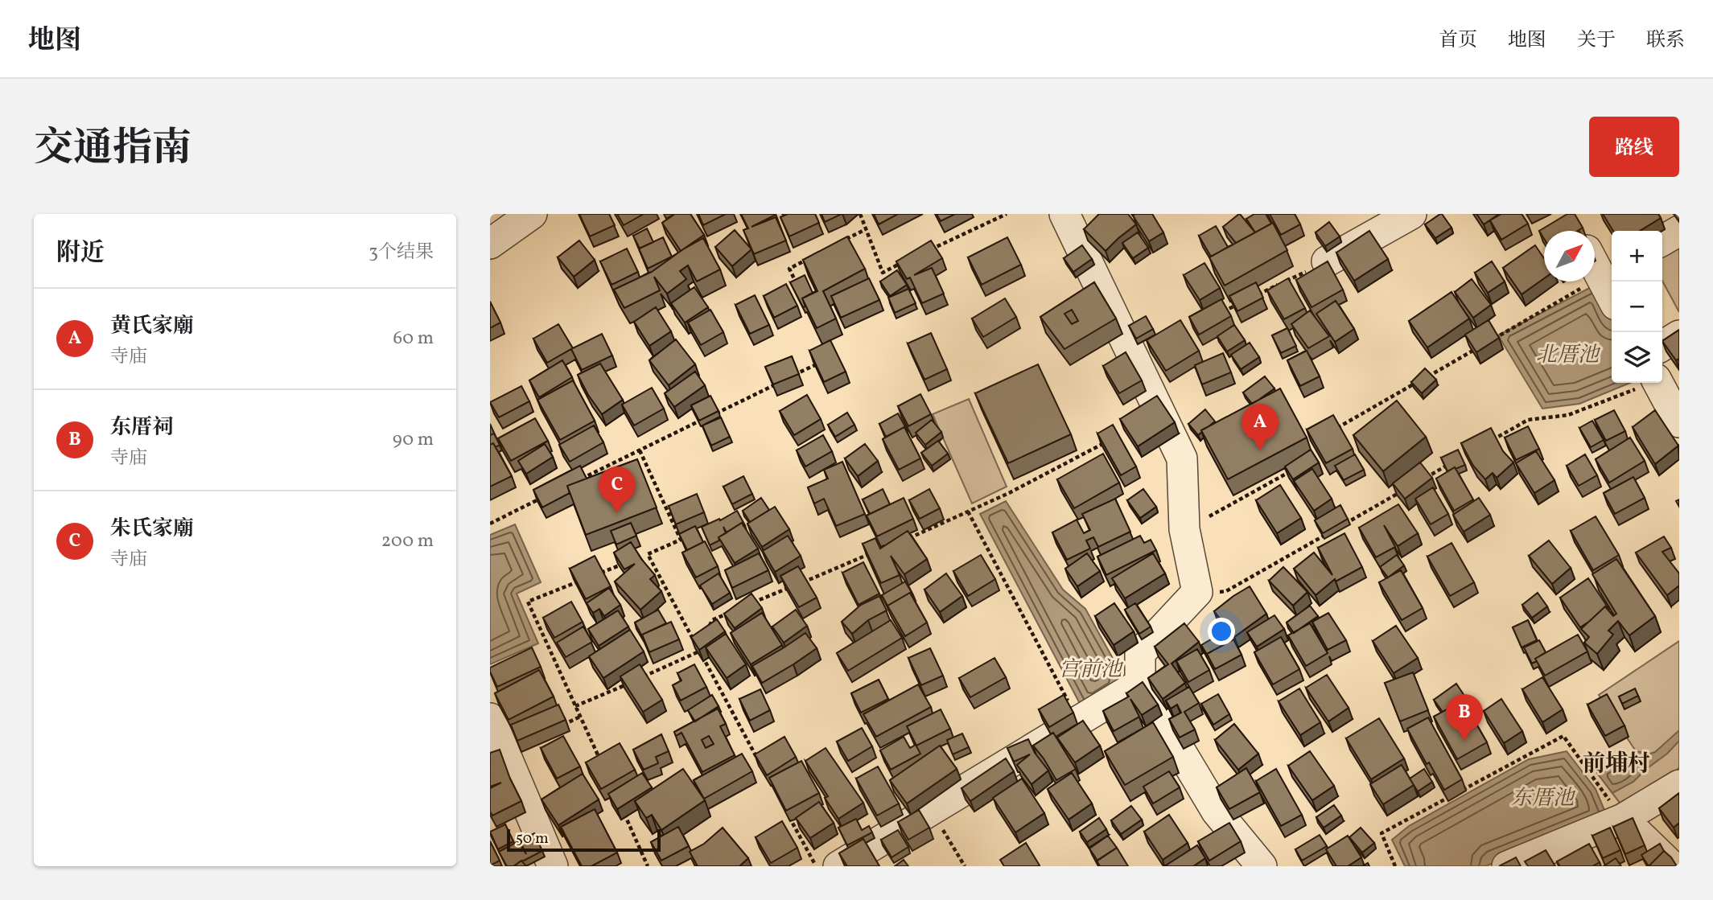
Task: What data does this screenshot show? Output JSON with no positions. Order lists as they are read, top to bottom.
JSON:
{
  "districts": ["前埔村"],
  "water": ["北厝池", "宫前池", "东厝池"],
  "scale_bar": "50 m",
  "north": "top right",
  "page": {
    "header": "地图",
    "nav": [
      "首页",
      "地图",
      "关于",
      "联系"
    ],
    "title": "交通指南",
    "buttons": "路线",
    "heading": ["附近", "3个结果"],
    "map_buttons": ["+", "−"],
    "list": [
      {
        "mark": "A",
        "name": "黄氏家廟",
        "note": "寺庙",
        "value": "60 m"
      },
      {
        "mark": "B",
        "name": "东厝祠",
        "note": "寺庙",
        "value": "90 m"
      },
      {
        "mark": "C",
        "name": "朱氏家廟",
        "note": "寺庙",
        "value": "200 m"
      }
    ],
    "pins": ["A", "C", "B"],
    "scale": "50 m"
  }
}
